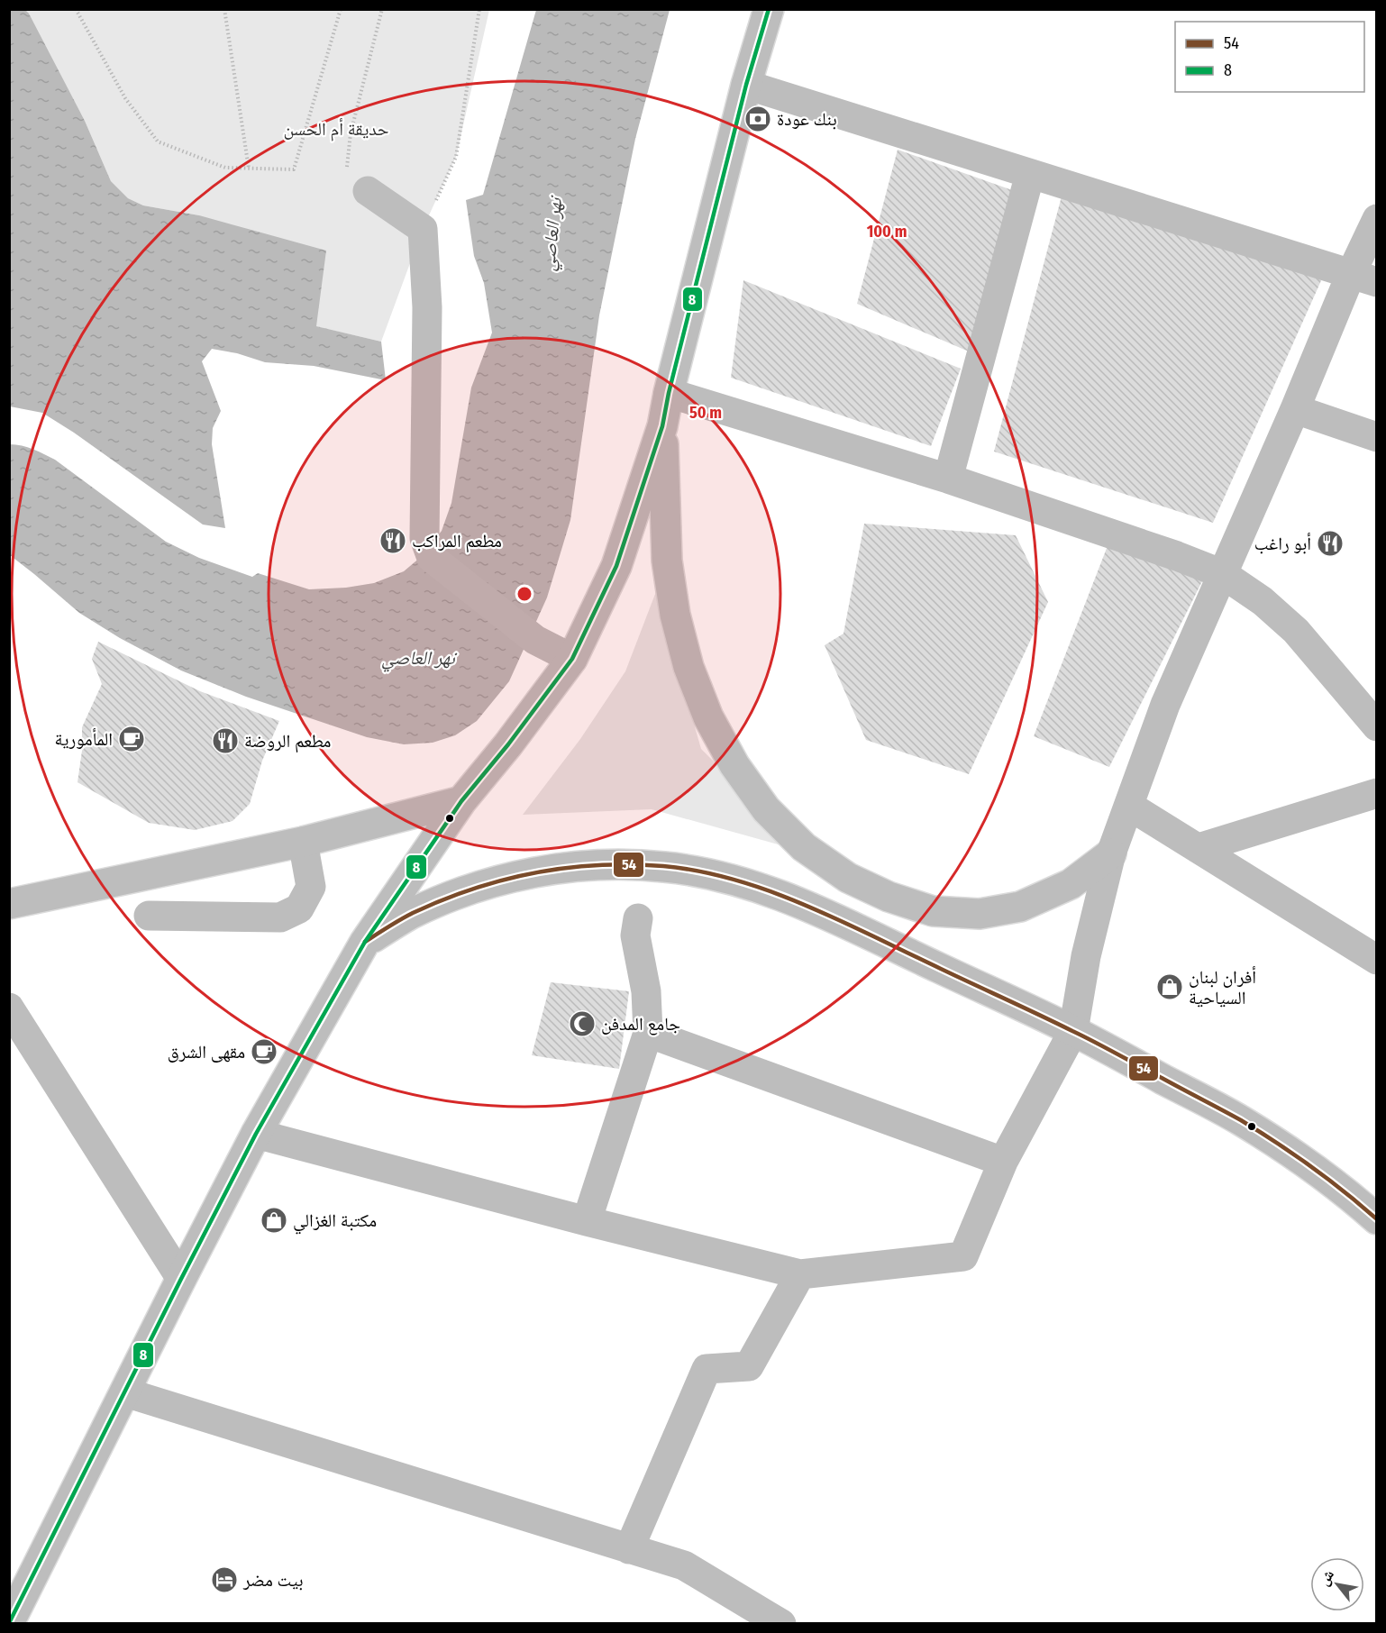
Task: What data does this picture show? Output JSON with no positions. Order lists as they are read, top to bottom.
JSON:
{
  "water": ["نهر العاصي"],
  "parks": ["حديقة أم الحسن"],
  "places": {
    "bank": ["بنك عودة"],
    "restaurant": ["مطعم المراكب", "أبو راغب", "مطعم الروضة"],
    "cafe": ["المأمورية", "مقهى الشرق"],
    "shop": ["أفران لبنان السياحية", "مكتبة الغزالي"],
    "mosque": ["جامع المدفن"],
    "hotel": ["بيت مضر"]
  },
  "lines": ["transit line 8", "transit line 54"],
  "legend": ["54", "8"],
  "north": "top left",
  "rings": ["100 m", "50 m"]
}
